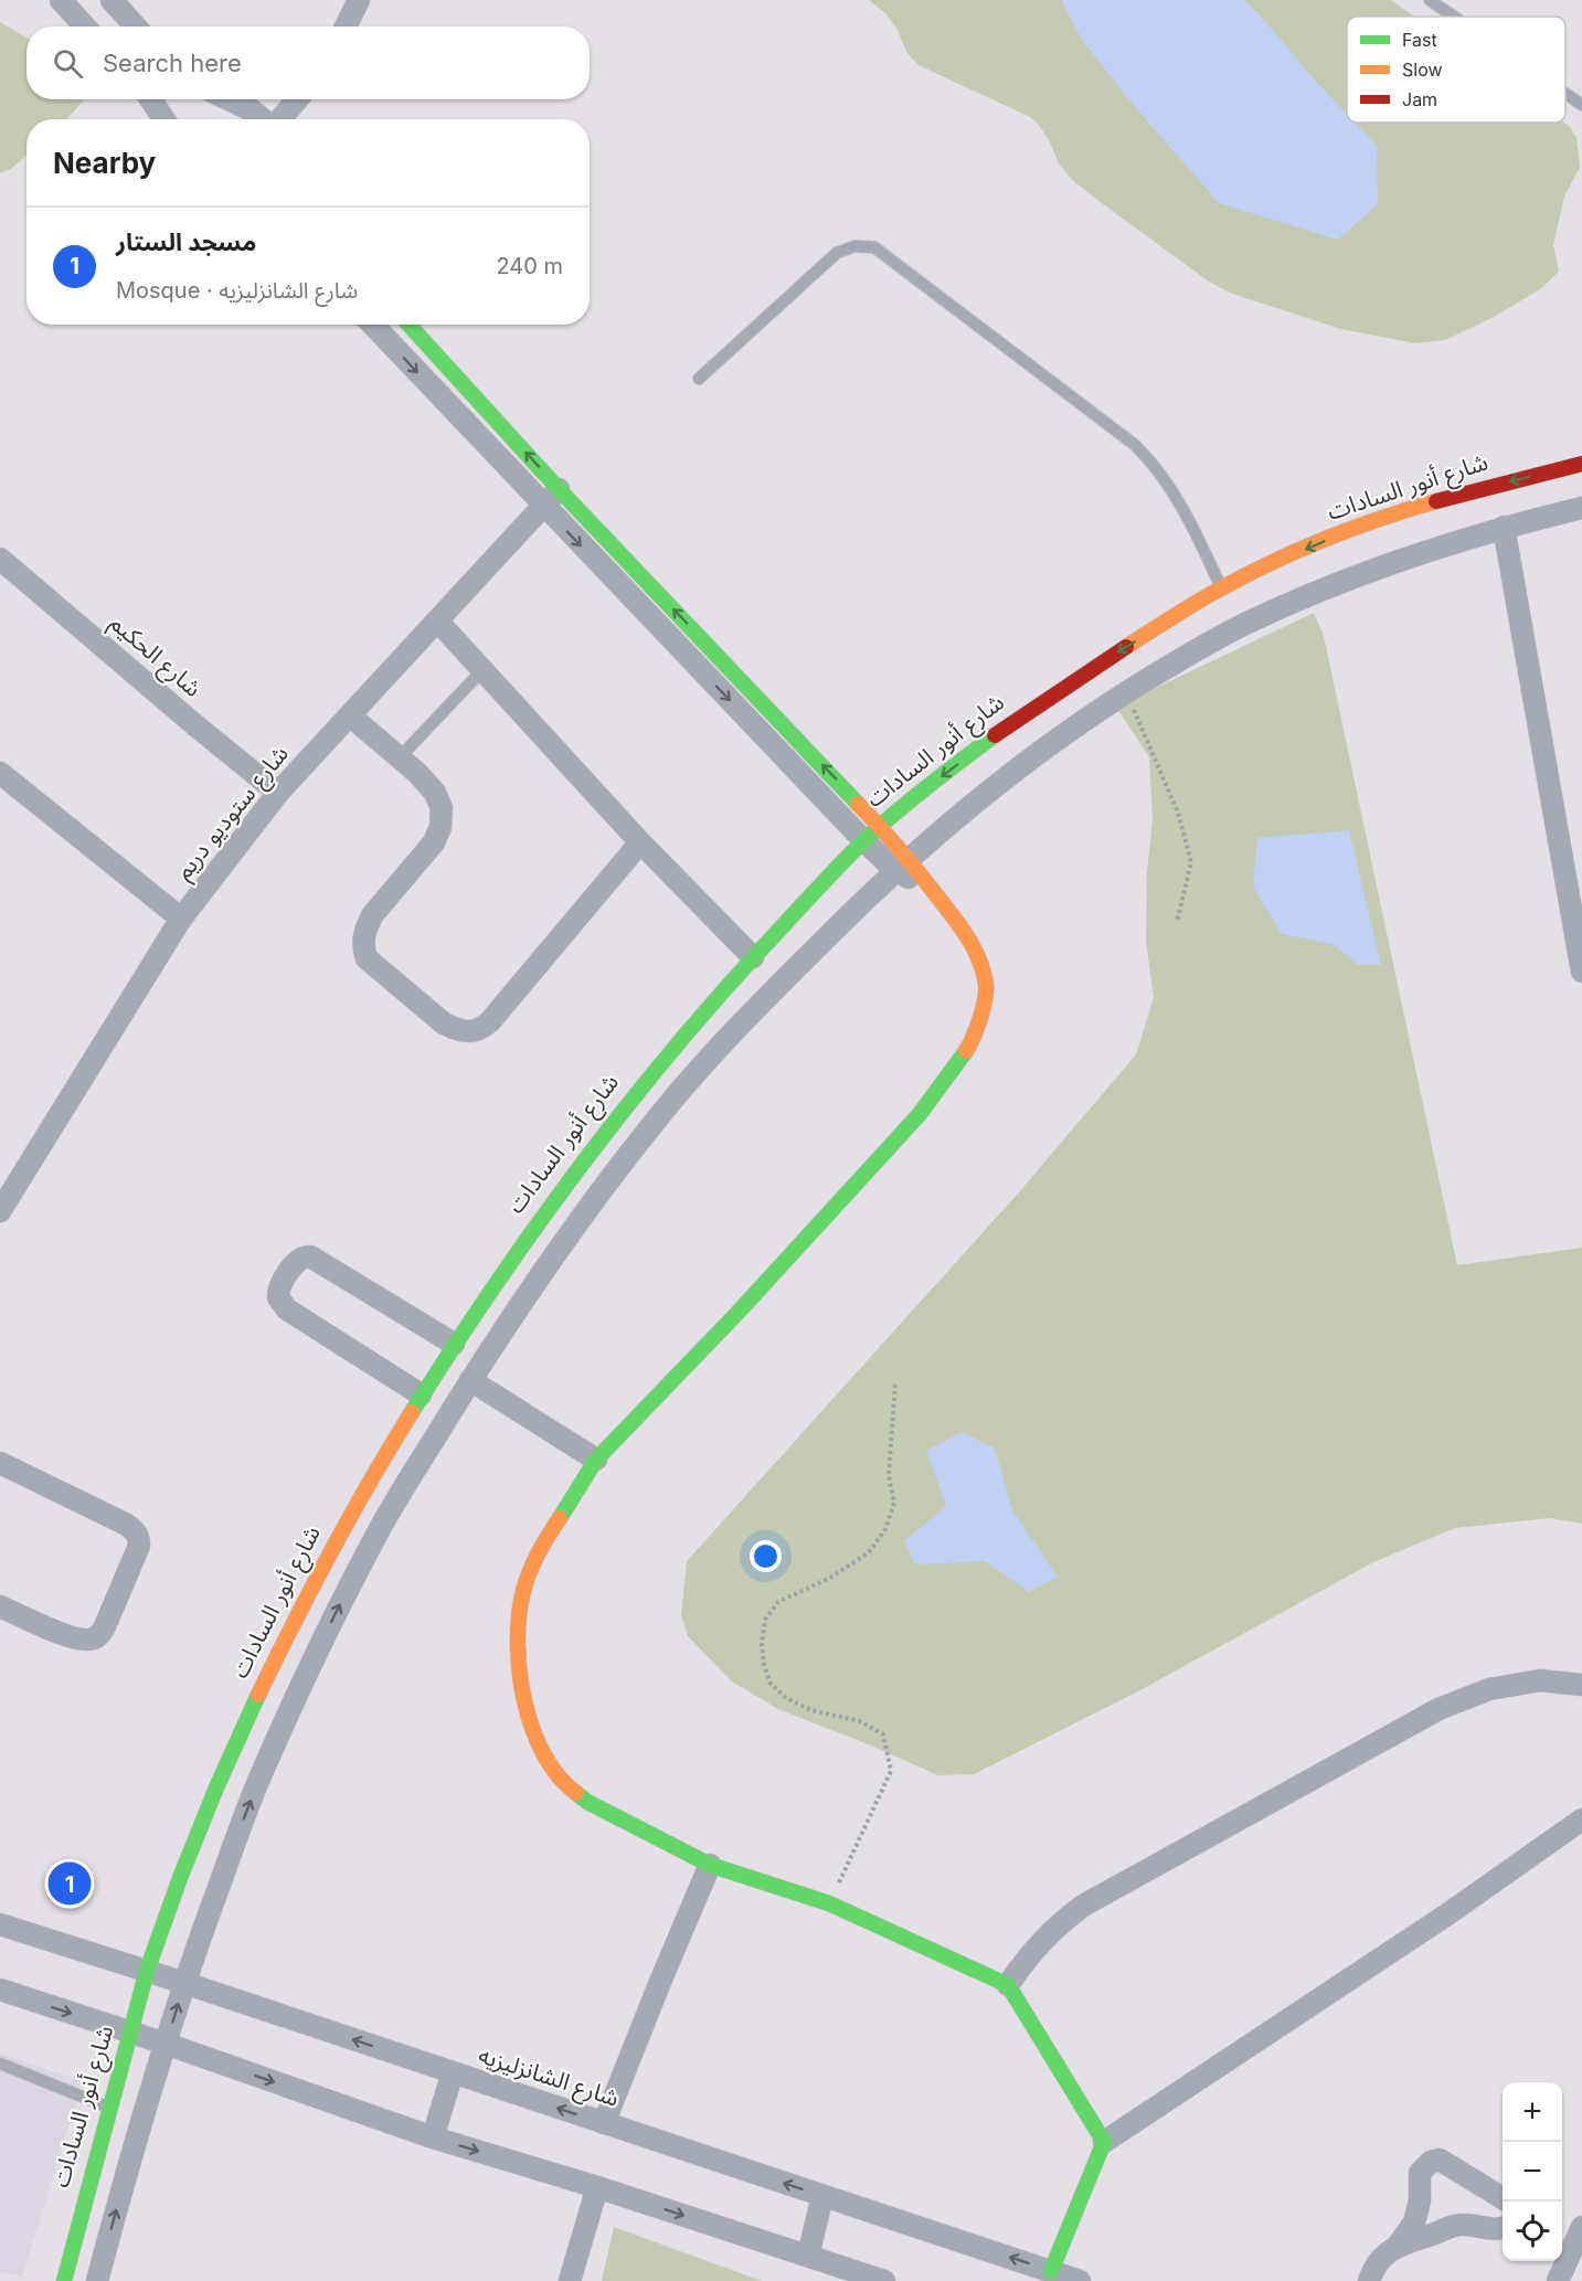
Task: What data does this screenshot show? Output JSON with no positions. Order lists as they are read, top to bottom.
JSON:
{
  "streets": {
    "street": [
      "شارع أنور السادات",
      "شارع الحكيم",
      "شارع ستوديو دريم",
      "شارع الشانزليزيه"
    ]
  },
  "crossings": [
    ["شارع أنور السادات", "شارع الشانزليزيه"],
    ["شارع الحكيم", "شارع ستوديو دريم"]
  ],
  "legend": ["Fast", "Slow", "Jam"],
  "page": {
    "search": "Search here",
    "heading": "Nearby",
    "list": [
      {
        "mark": "1",
        "name": "مسجد الستار",
        "note": "Mosque · شارع الشانزليزيه",
        "value": "240 m"
      }
    ],
    "pins": "1",
    "map_buttons": ["+", "−"]
  }
}
